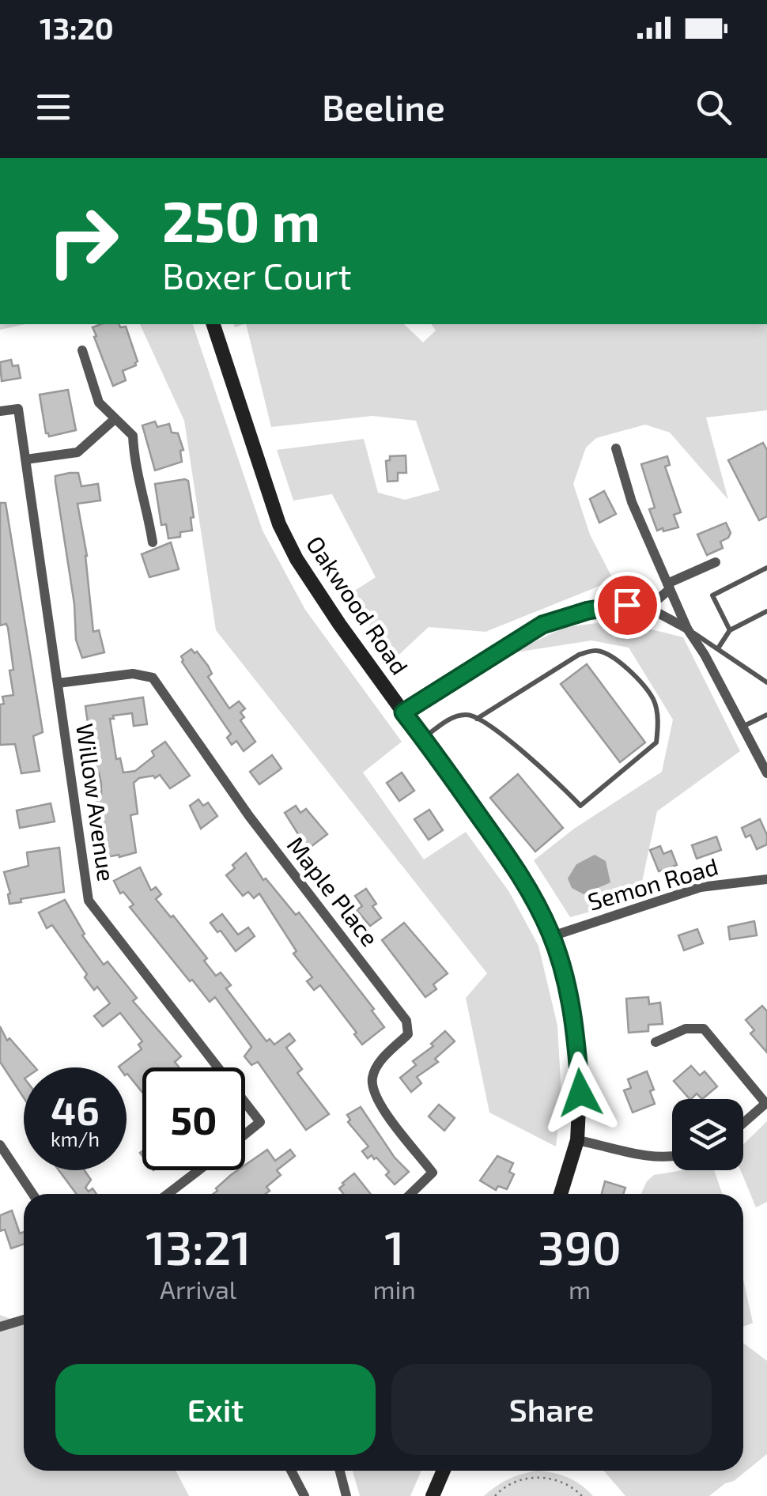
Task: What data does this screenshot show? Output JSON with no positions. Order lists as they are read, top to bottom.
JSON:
{
  "streets": {
    "main road": ["Oakwood Road"],
    "street": ["Willow Avenue", "Semon Road", "Maple Place"]
  },
  "crossings": [
    ["Oakwood Road", "Semon Road"],
    ["Willow Avenue", "Maple Place"]
  ],
  "page": {
    "status": "13:20",
    "header": "Beeline",
    "turn": ["250 m", "Boxer Court"],
    "speed": "46 km/h",
    "limit": "50",
    "eta": [
      "13:21",
      "Arrival",
      "1",
      "min",
      "390",
      "m"
    ],
    "buttons": ["Exit", "Share"]
  }
}
